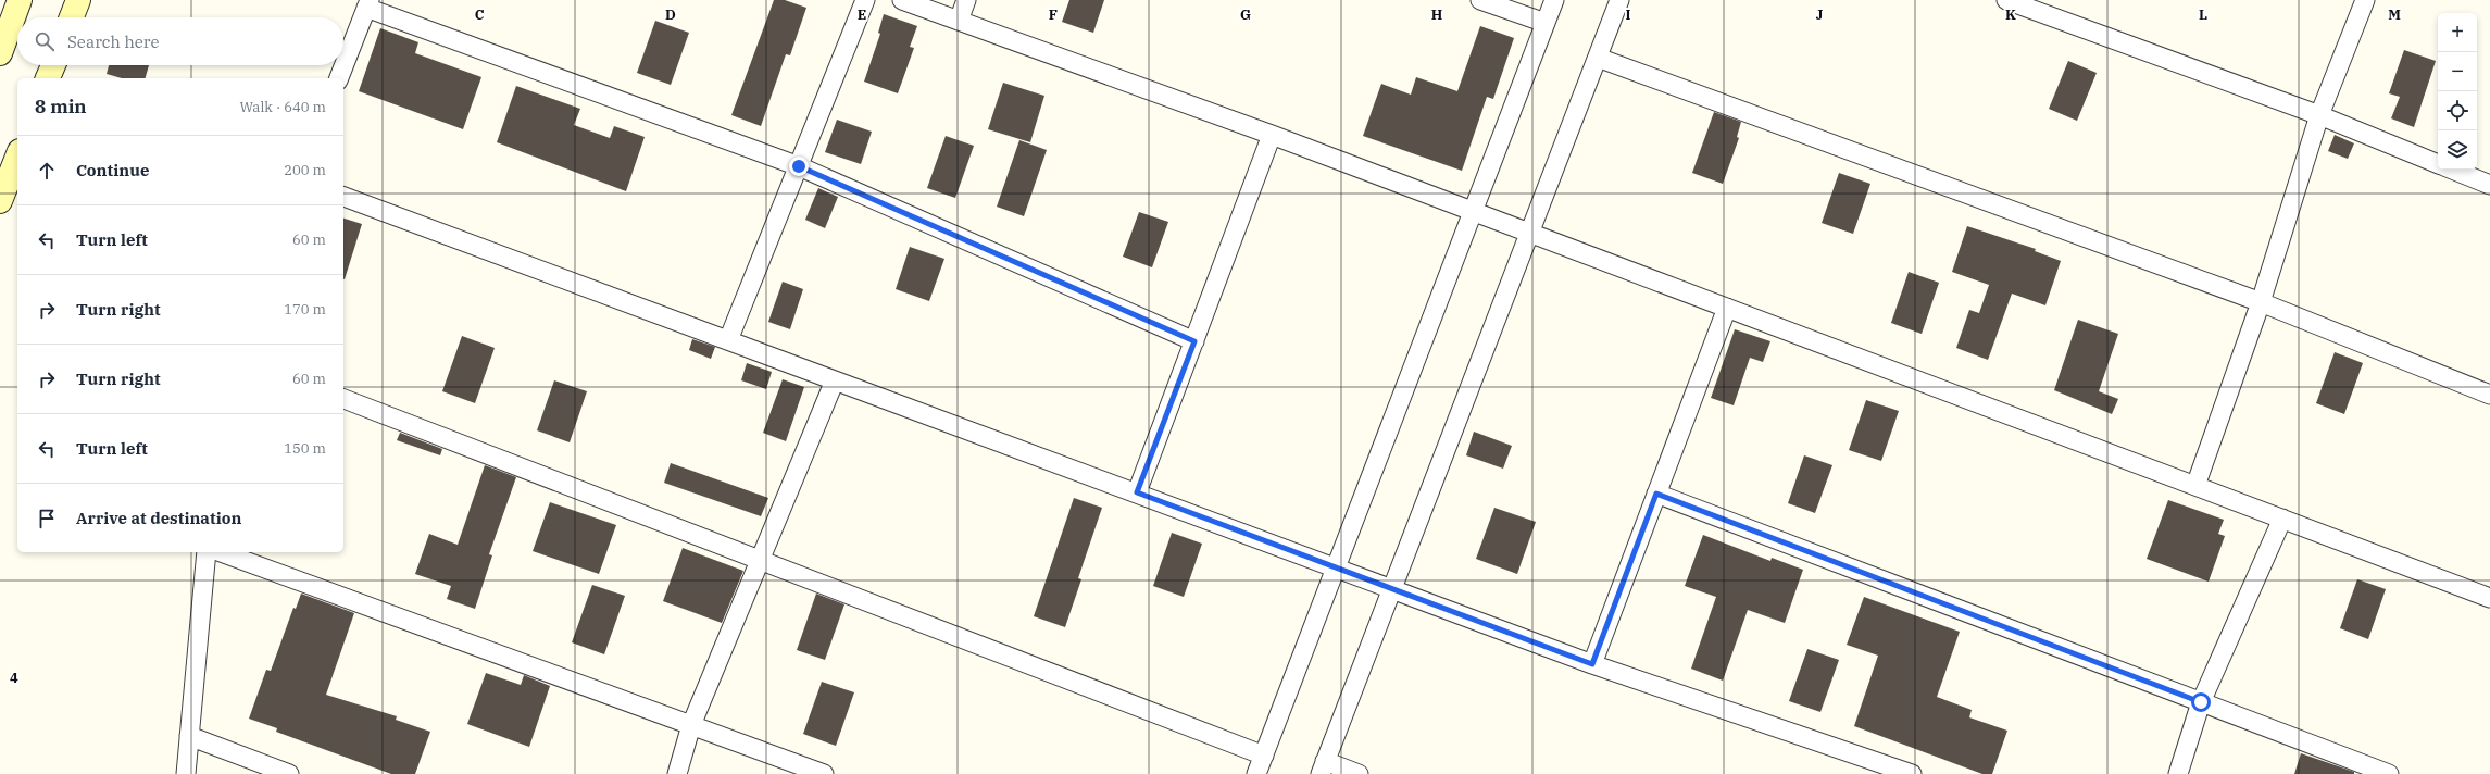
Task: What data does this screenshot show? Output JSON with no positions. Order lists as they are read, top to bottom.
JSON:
{
  "page": {
    "map_buttons": ["+", "−"],
    "search": "Search here",
    "heading": ["8 min", "Walk · 640 m"],
    "list": [
      ["Continue", "200 m"],
      ["Turn left", "60 m"],
      ["Turn right", "170 m"],
      ["Turn right", "60 m"],
      ["Turn left", "150 m"],
      "Arrive at destination"
    ]
  },
  "grid": {
    "columns": [
      "C",
      "D",
      "E",
      "F",
      "G",
      "H",
      "I",
      "J",
      "K",
      "L",
      "M"
    ],
    "rows": ["4"]
  }
}
